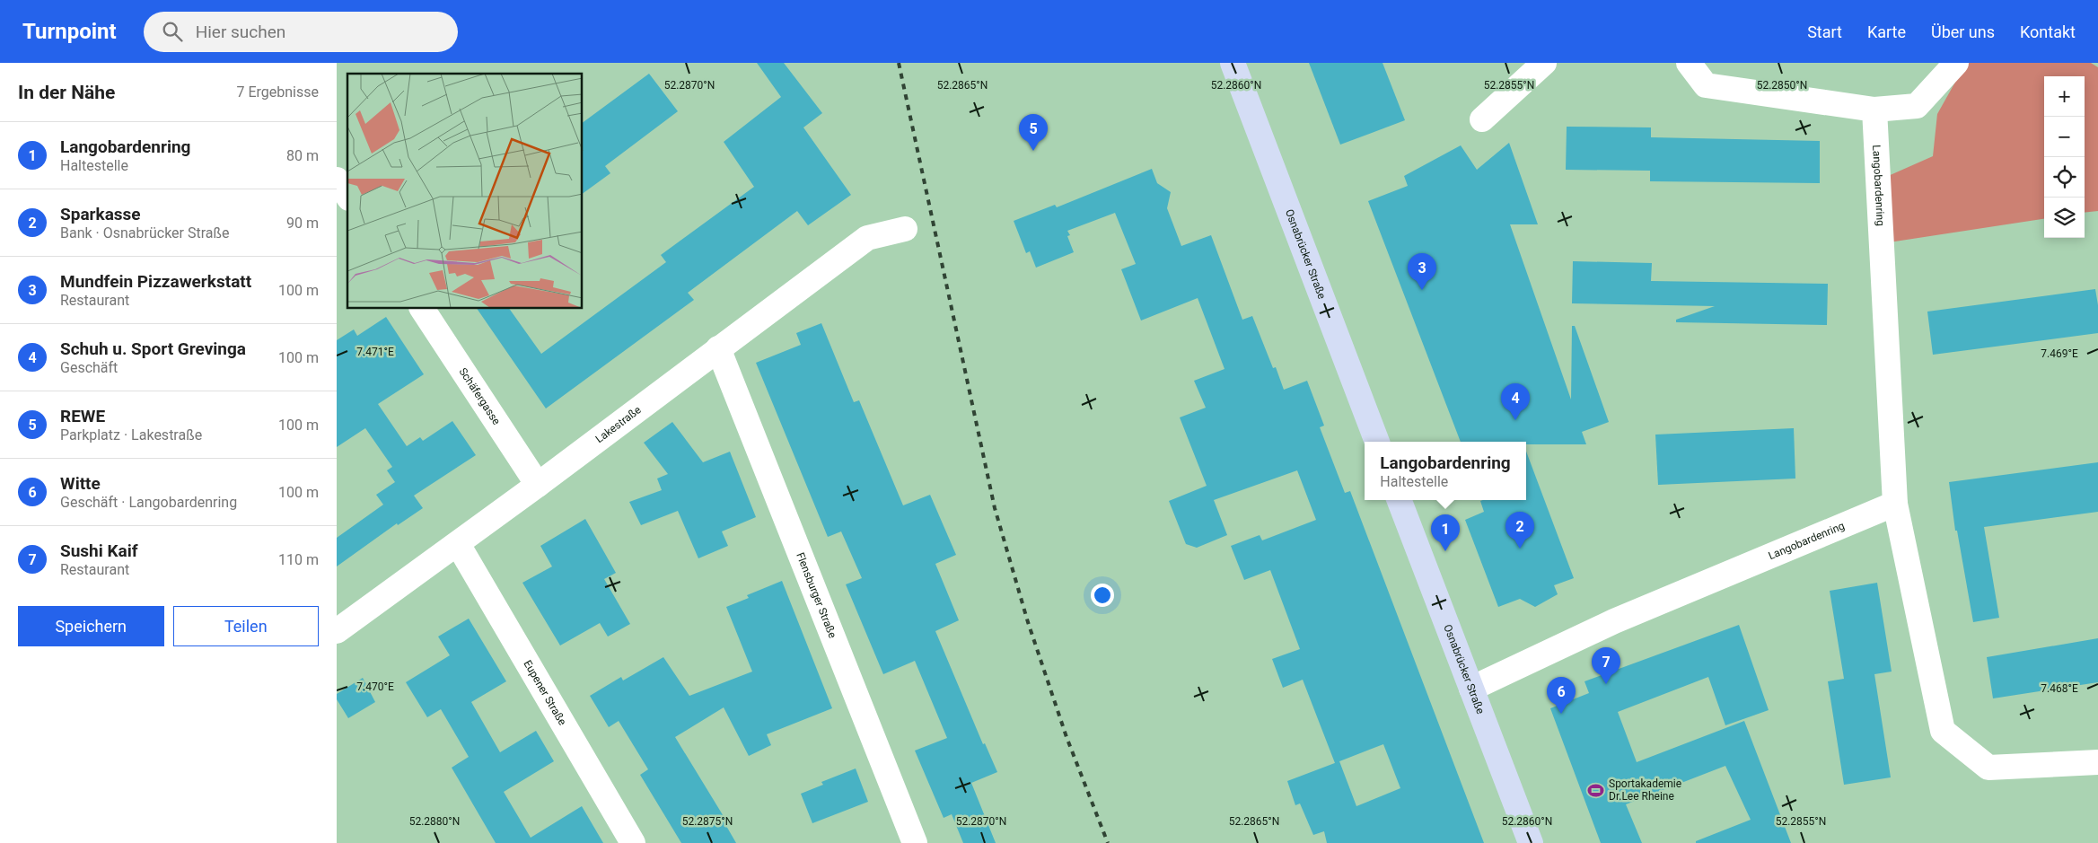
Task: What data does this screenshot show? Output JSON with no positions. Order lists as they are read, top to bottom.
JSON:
{
  "streets": {
    "main road": ["Osnabrücker Straße"],
    "street": [
      "Langobardenring",
      "Schäfergasse",
      "Lakestraße",
      "Flensburger Straße",
      "Eupener Straße"
    ]
  },
  "crossings": [
    ["Langobardenring", "Osnabrücker Straße"],
    ["Schäfergasse", "Lakestraße"],
    ["Lakestraße", "Flensburger Straße"],
    ["Lakestraße", "Eupener Straße"]
  ],
  "places": {
    "sports": ["Sportakademie Dr.Lee Rheine"]
  },
  "page": {
    "header": "Turnpoint",
    "search": "Hier suchen",
    "nav": [
      "Start",
      "Karte",
      "Über uns",
      "Kontakt"
    ],
    "heading": ["In der Nähe", "7 Ergebnisse"],
    "map_buttons": ["+", "−"],
    "pins": [
      "5",
      "3",
      "4",
      "2",
      "1",
      "7",
      "6"
    ],
    "list": [
      {
        "mark": "1",
        "name": "Langobardenring",
        "note": "Haltestelle",
        "value": "80 m"
      },
      {
        "mark": "2",
        "name": "Sparkasse",
        "note": "Bank · Osnabrücker Straße",
        "value": "90 m"
      },
      {
        "mark": "3",
        "name": "Mundfein Pizzawerkstatt",
        "note": "Restaurant",
        "value": "100 m"
      },
      {
        "mark": "4",
        "name": "Schuh u. Sport Grevinga",
        "note": "Geschäft",
        "value": "100 m"
      },
      {
        "mark": "5",
        "name": "REWE",
        "note": "Parkplatz · Lakestraße",
        "value": "100 m"
      },
      {
        "mark": "6",
        "name": "Witte",
        "note": "Geschäft · Langobardenring",
        "value": "100 m"
      },
      {
        "mark": "7",
        "name": "Sushi Kaif",
        "note": "Restaurant",
        "value": "110 m"
      }
    ],
    "popup": ["Langobardenring", "Haltestelle"],
    "buttons": ["Speichern", "Teilen"]
  },
  "coordinates": [
    "52.2870°N",
    "52.2865°N",
    "52.2860°N",
    "52.2850°N",
    "52.2855°N",
    "7.471°E",
    "7.469°E",
    "7.470°E",
    "7.468°E",
    "52.2880°N",
    "52.2875°N"
  ]
}
